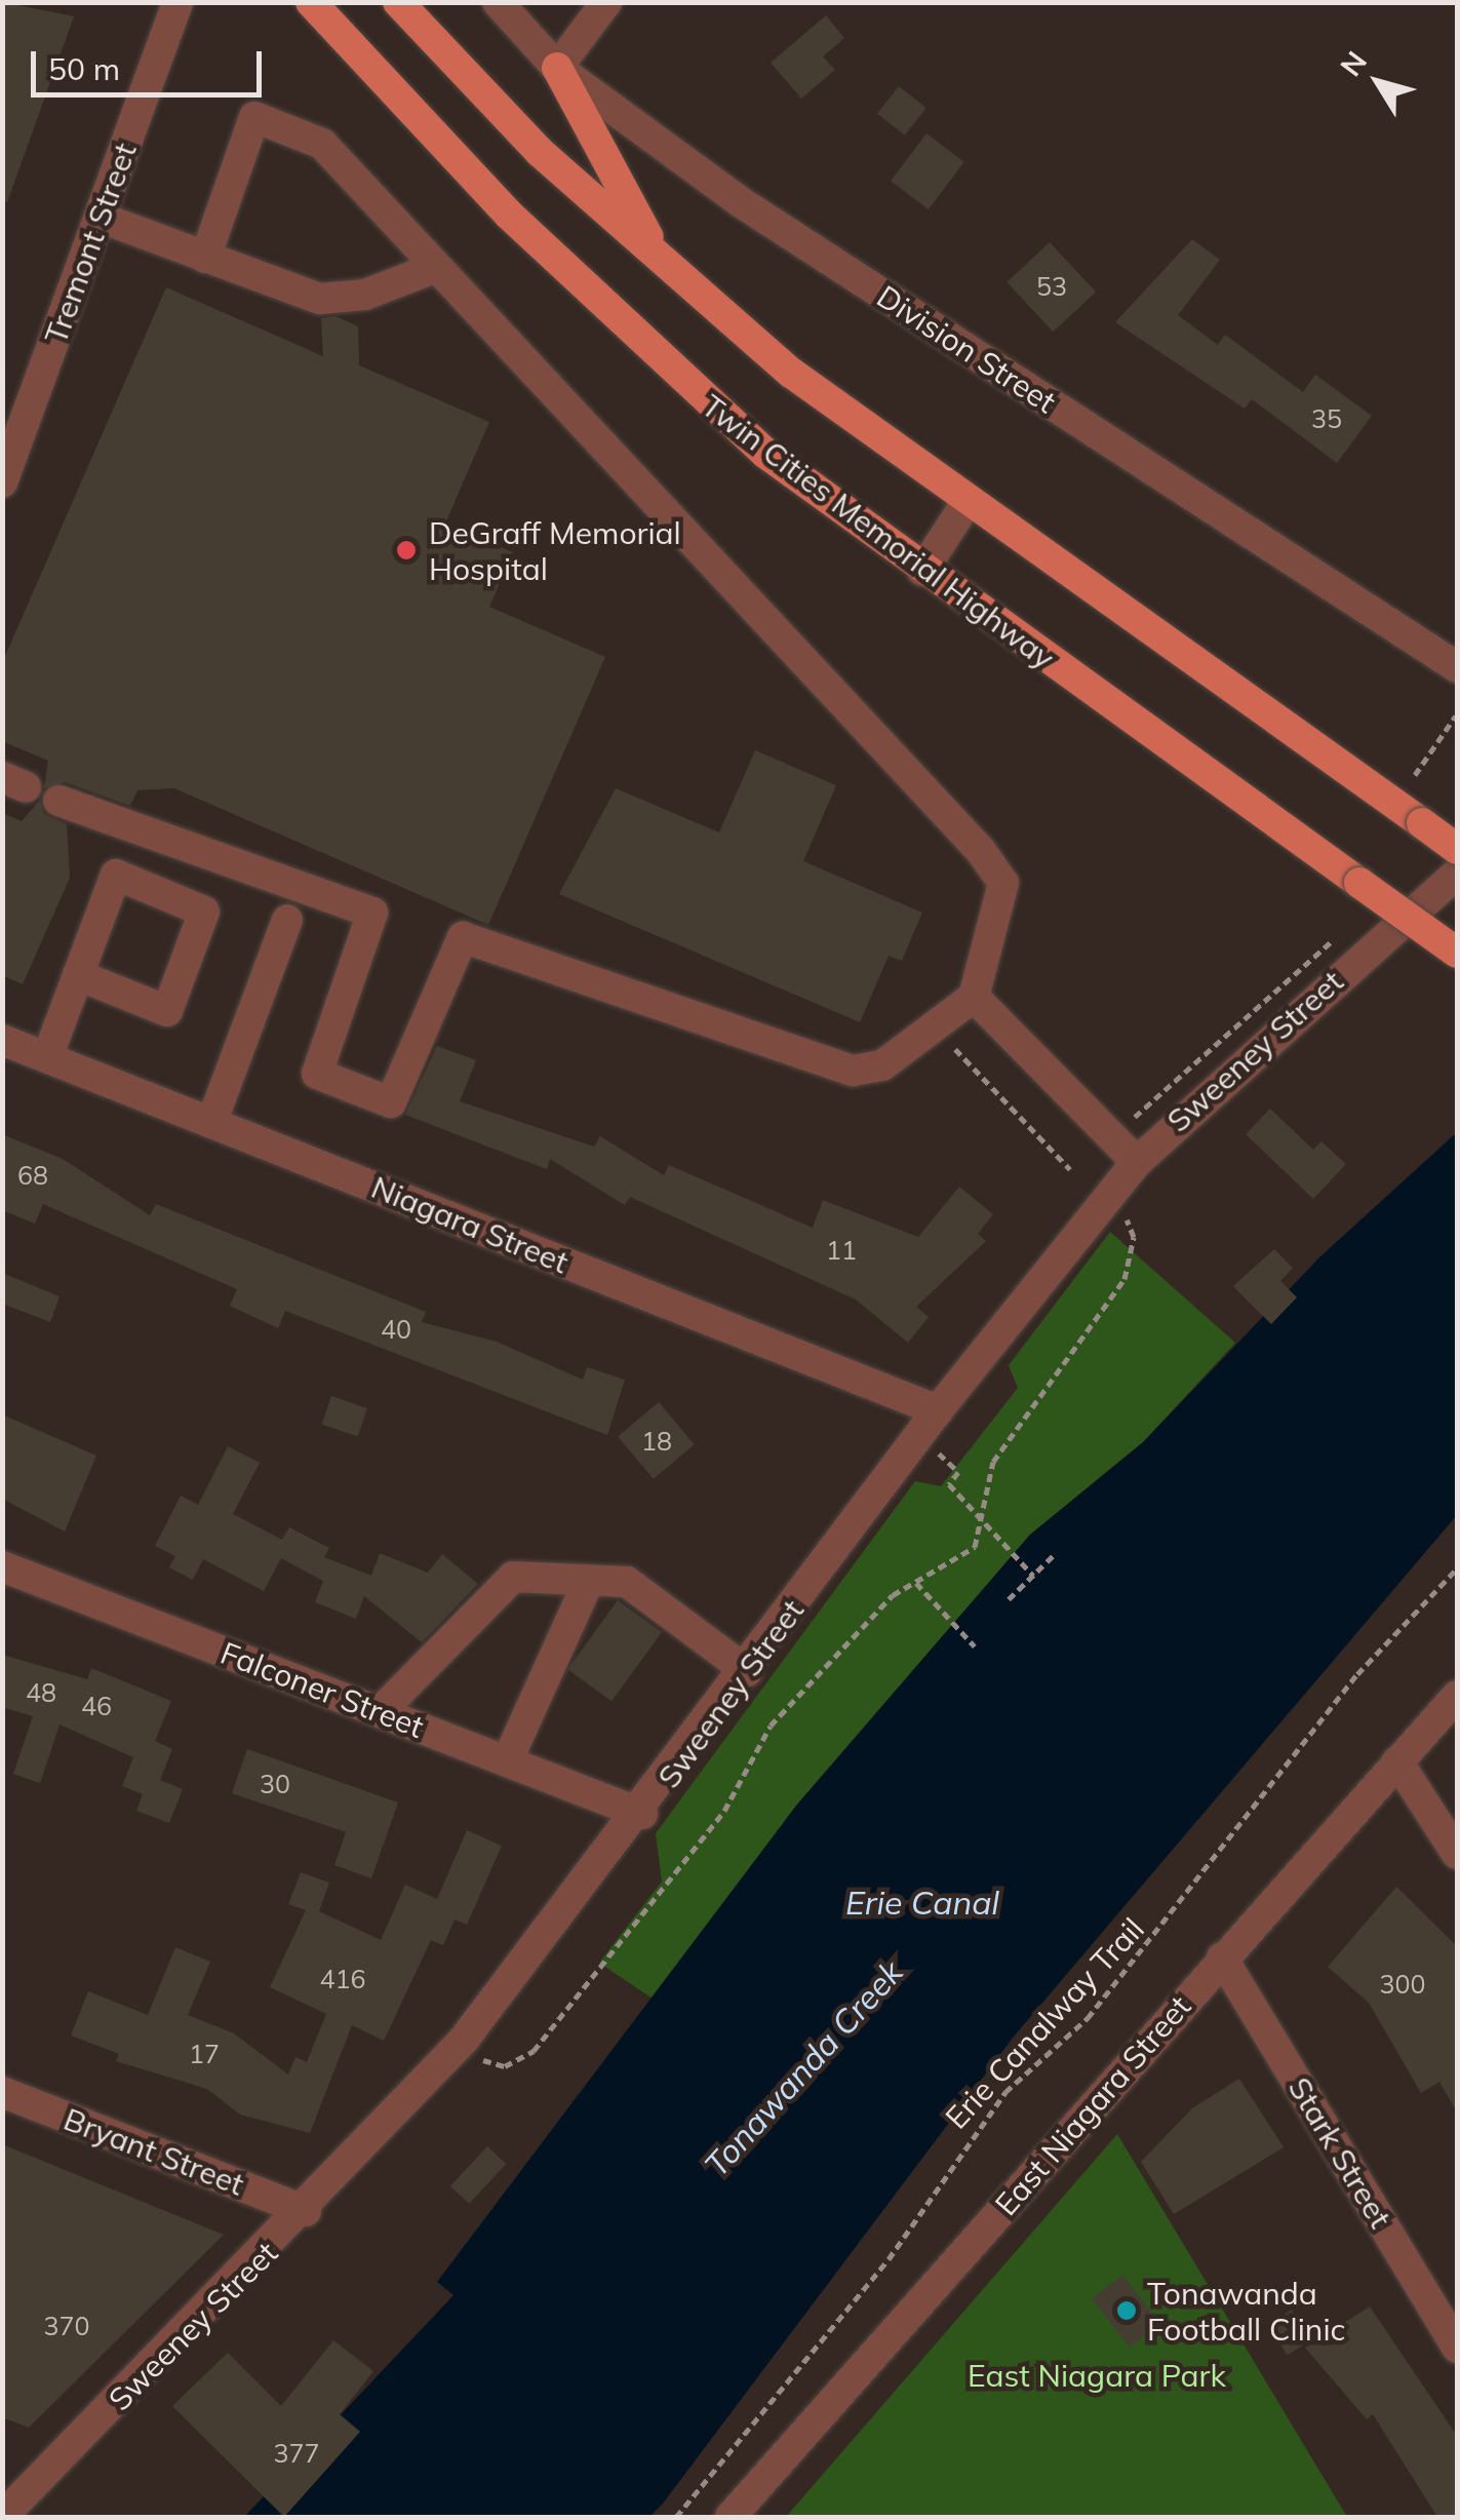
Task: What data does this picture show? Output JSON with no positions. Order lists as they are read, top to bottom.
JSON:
{
  "streets": {
    "main road": ["Twin Cities Memorial Highway"],
    "street": [
      "Tremont Street",
      "Division Street",
      "Sweeney Street",
      "Niagara Street",
      "Falconer Street",
      "East Niagara Street",
      "Bryant Street",
      "Stark Street"
    ],
    "path": ["Erie Canalway Trail"]
  },
  "crossings": [
    ["Sweeney Street", "Niagara Street"],
    ["Sweeney Street", "Falconer Street"],
    ["Sweeney Street", "Bryant Street"],
    ["East Niagara Street", "Stark Street"]
  ],
  "water": ["Erie Canal", "Tonawanda Creek"],
  "parks": ["East Niagara Park"],
  "places": ["DeGraff Memorial Hospital", "Tonawanda Football Clinic"],
  "house_numbers": [
    "53",
    "35",
    "68",
    "11",
    "40",
    "18",
    "48",
    "46",
    "30",
    "416",
    "300",
    "17",
    "370",
    "377"
  ],
  "scale_bar": "50 m",
  "north": "top left"
}
